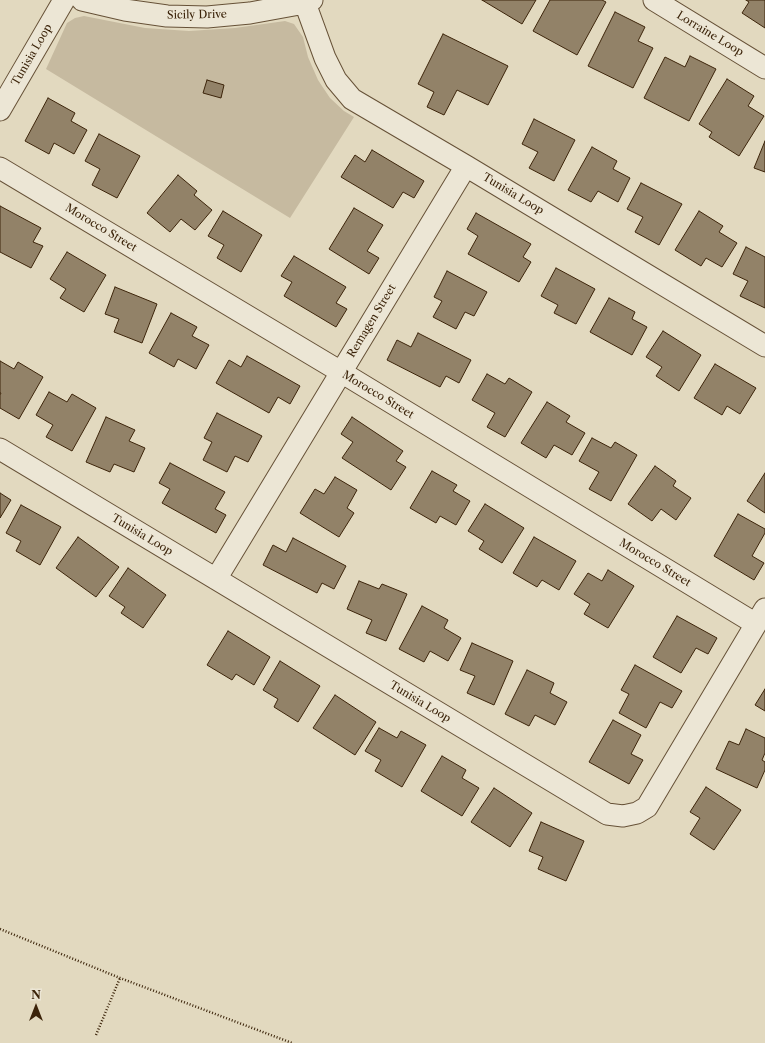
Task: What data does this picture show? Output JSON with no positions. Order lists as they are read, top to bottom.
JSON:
{
  "streets": {
    "street": [
      "Sicily Drive",
      "Lorraine Loop",
      "Tunisia Loop",
      "Morocco Street",
      "Remagen Street"
    ]
  },
  "crossings": [
    ["Sicily Drive", "Tunisia Loop"],
    ["Tunisia Loop", "Morocco Street"],
    ["Tunisia Loop", "Remagen Street"],
    ["Morocco Street", "Remagen Street"]
  ],
  "north": "top"
}
